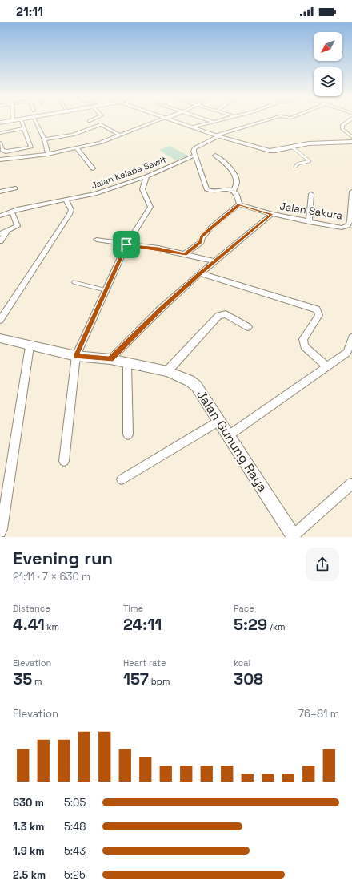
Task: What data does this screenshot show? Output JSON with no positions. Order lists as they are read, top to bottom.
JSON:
{
  "streets": {
    "street": ["Jalan Kelapa Sawit", "Jalan Sakura", "Jalan Gunung Raya"]
  },
  "north": "bottom left",
  "page": {
    "status": "21:11",
    "heading": ["Evening run", "21:11 · 7 × 630 m"],
    "stats": [
      ["Distance", "4.41 km"],
      ["Time", "24:11"],
      ["Pace", "5:29 /km"],
      ["Elevation", "35 m"],
      ["Heart rate", "157 bpm"],
      ["kcal", "308"]
    ],
    "chart": ["Elevation", "76–81 m"],
    "list": [
      {
        "name": "630 m",
        "note": "5:05"
      },
      {
        "name": "1.3 km",
        "note": "5:48"
      },
      {
        "name": "1.9 km",
        "note": "5:43"
      },
      {
        "name": "2.5 km",
        "note": "5:25"
      }
    ]
  }
}
